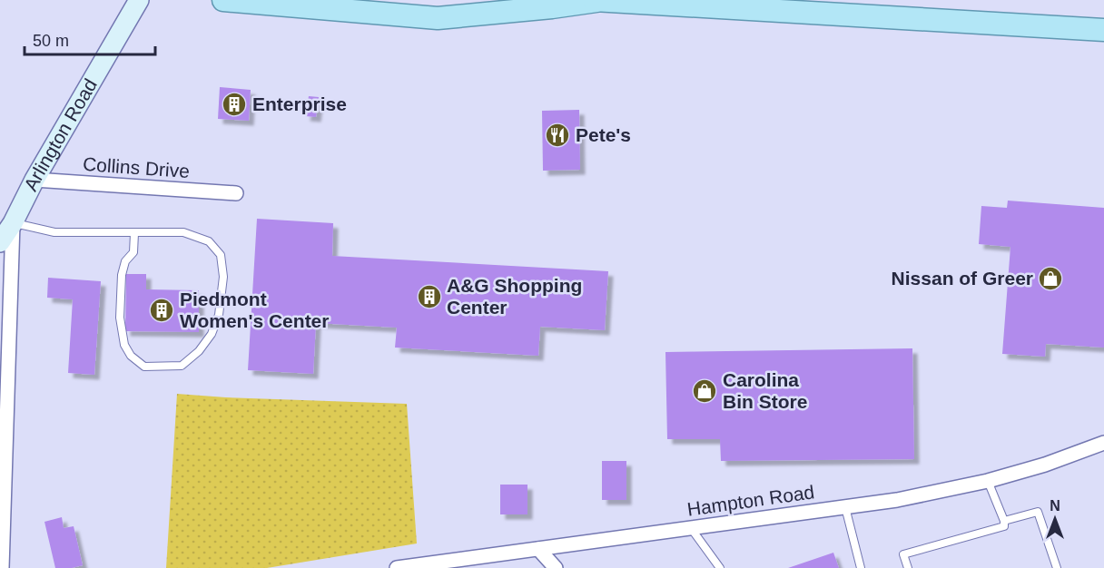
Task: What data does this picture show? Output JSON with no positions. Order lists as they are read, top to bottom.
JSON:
{
  "streets": {
    "main road": ["Arlington Road"],
    "street": ["Collins Drive", "Hampton Road"]
  },
  "crossings": [
    ["Arlington Road", "Collins Drive"]
  ],
  "places": {
    "building": ["Enterprise", "A&G Shopping Center", "Piedmont Women's Center"],
    "restaurant": ["Pete's"],
    "shop": ["Nissan of Greer", "Carolina Bin Store"]
  },
  "scale_bar": "50 m",
  "north": "top"
}
